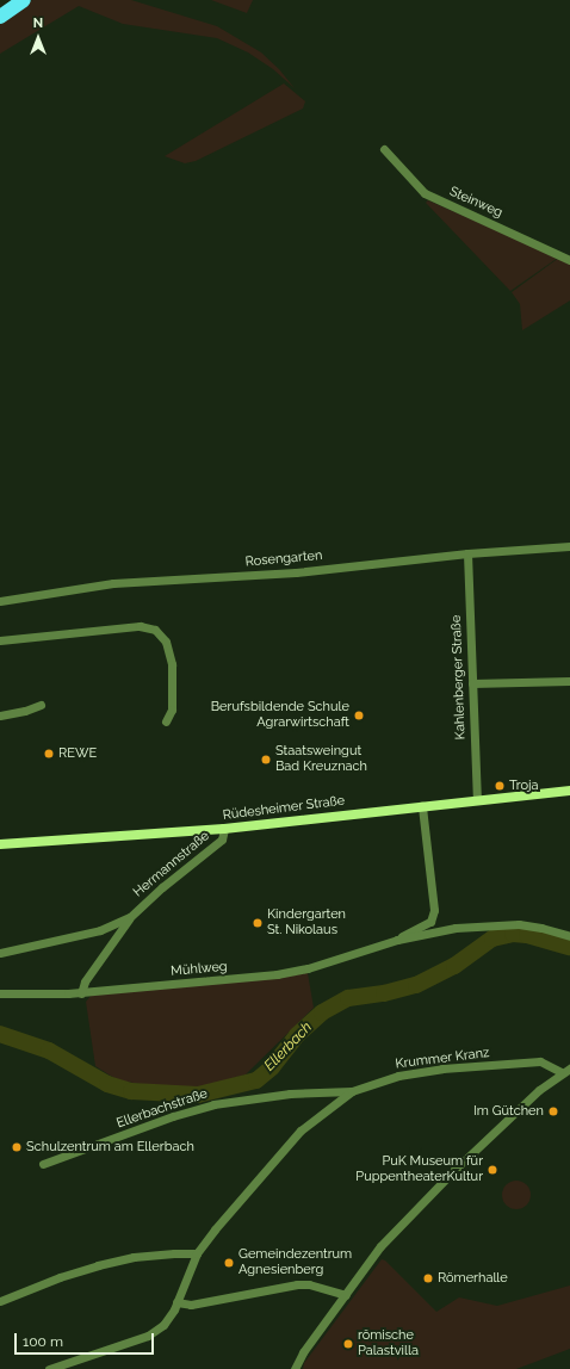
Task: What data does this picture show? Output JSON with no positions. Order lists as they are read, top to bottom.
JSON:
{
  "streets": {
    "street": [
      "Steinweg",
      "Rosengarten",
      "Kahlenberger Straße",
      "Rüdesheimer Straße",
      "Hermannstraße",
      "Mühlweg",
      "Krummer Kranz",
      "Ellerbachstraße"
    ]
  },
  "crossings": [
    ["Rosengarten", "Kahlenberger Straße"],
    ["Kahlenberger Straße", "Rüdesheimer Straße"],
    ["Rüdesheimer Straße", "Hermannstraße"],
    ["Rüdesheimer Straße", "Mühlweg"],
    ["Hermannstraße", "Mühlweg"],
    ["Krummer Kranz", "Ellerbachstraße"]
  ],
  "water": ["Ellerbach"],
  "places": [
    "Berufsbildende Schule Agrarwirtschaft",
    "REWE",
    "Staatsweingut Bad Kreuznach",
    "Troja",
    "Kindergarten St. Nikolaus",
    "Im Gütchen",
    "Schulzentrum am Ellerbach",
    "PuK Museum für PuppentheaterKultur",
    "Gemeindezentrum Agnesienberg",
    "Römerhalle",
    "römische Palastvilla"
  ],
  "scale_bar": "100 m",
  "north": "top"
}
